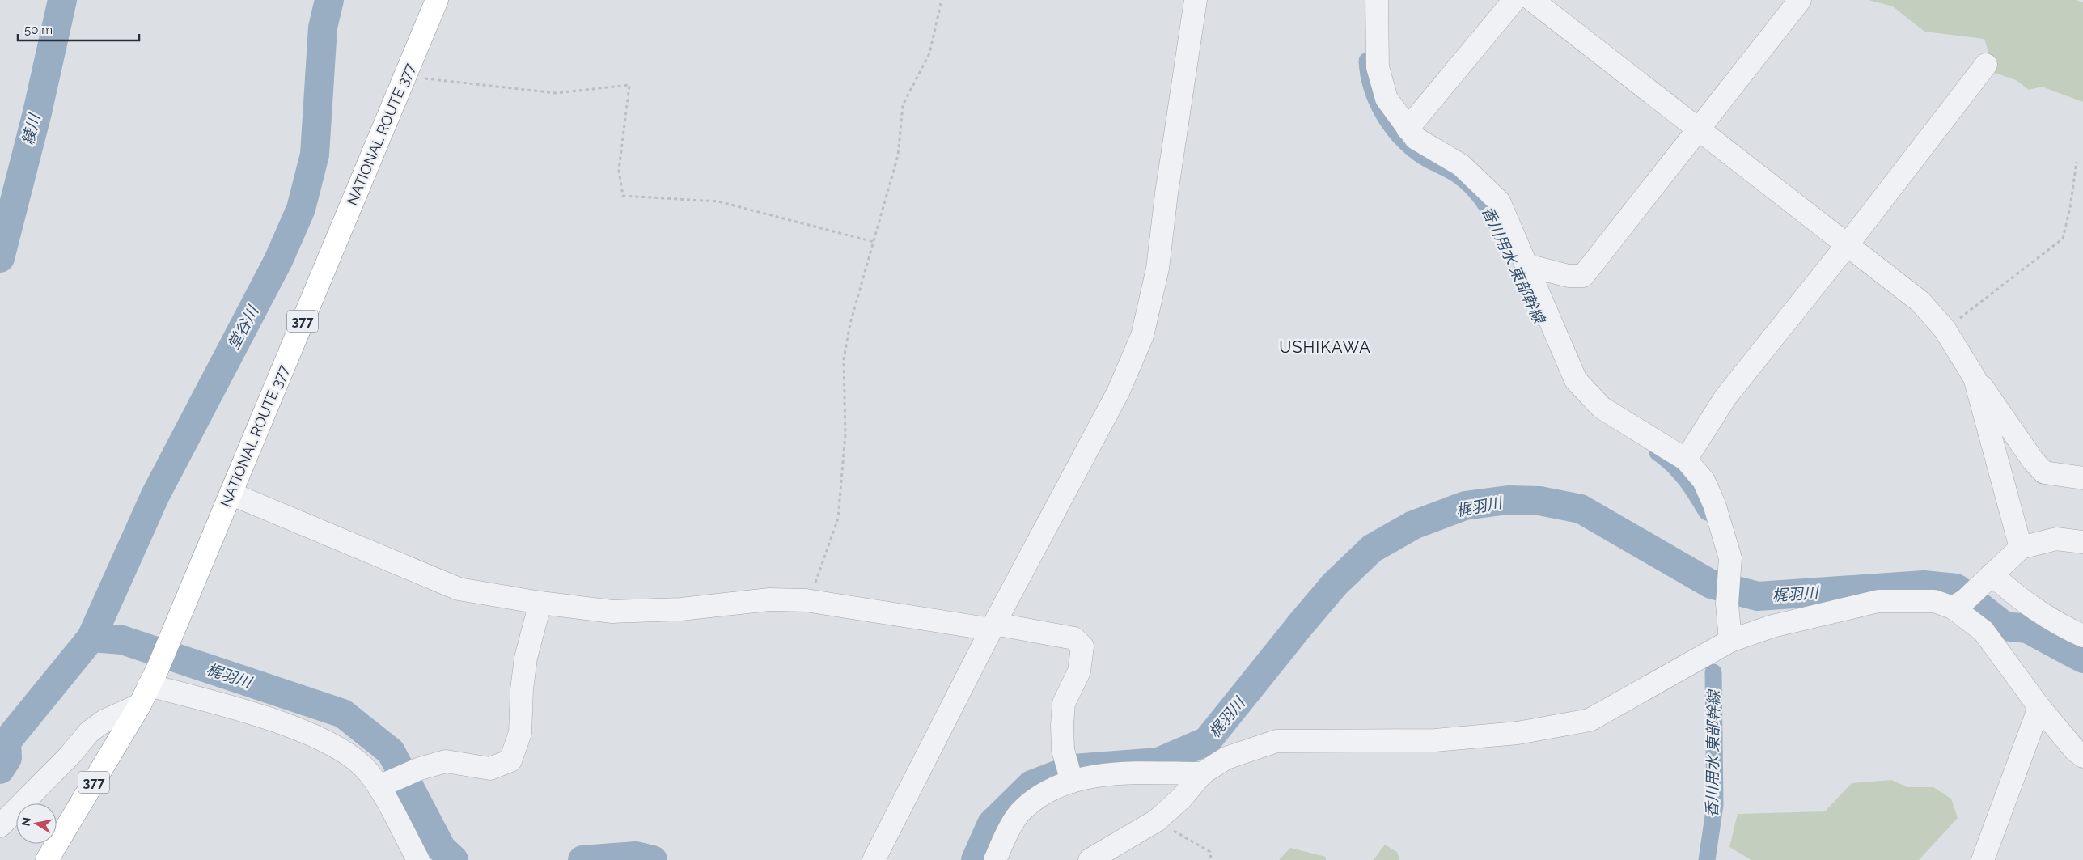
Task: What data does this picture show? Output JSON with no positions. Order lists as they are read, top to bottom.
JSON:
{
  "streets": {
    "highway": ["NATIONAL ROUTE 377", "377"]
  },
  "districts": ["USHIKAWA"],
  "water": [
    "綾川",
    "香川用水 東部幹線",
    "堂谷川",
    "梶羽川"
  ],
  "scale_bar": "50 m",
  "north": "left"
}
